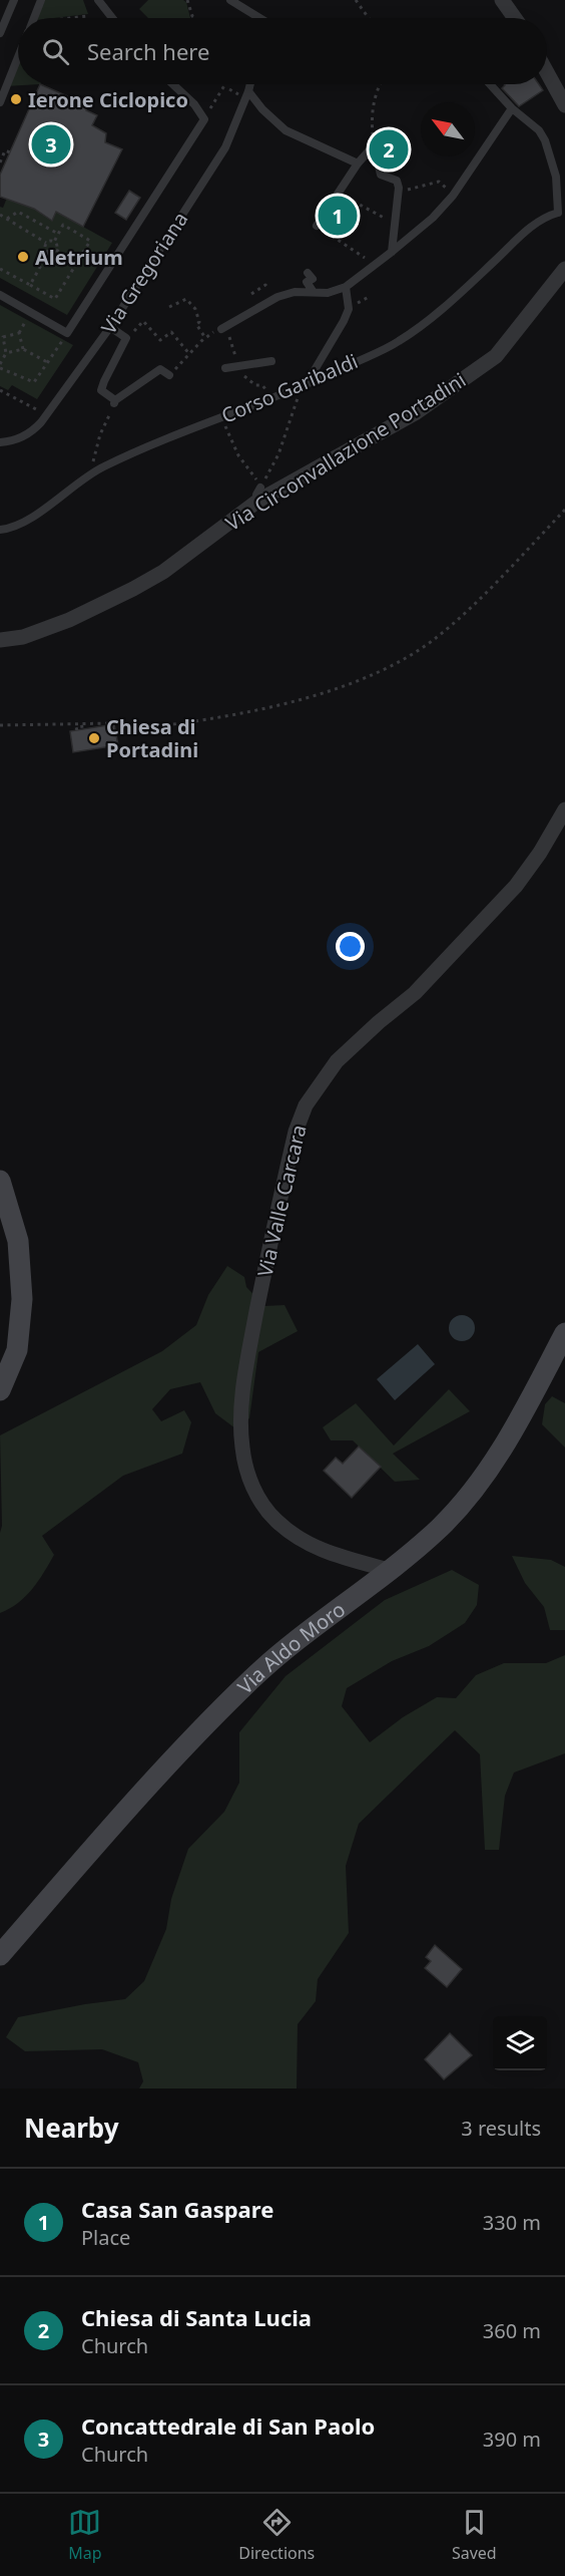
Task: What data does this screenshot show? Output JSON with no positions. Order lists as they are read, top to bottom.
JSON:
{
  "streets": {
    "main road": ["Via Aldo Moro"],
    "street": ["Via Circonvallazione Portadini", "Via Valle Carcara"],
    "lane": ["Via Gregoriana", "Corso Garibaldi"]
  },
  "crossings": [
    ["Via Valle Carcara", "Via Aldo Moro"]
  ],
  "places": ["Ierone Ciclopico", "Aletrium", "Chiesa di Portadini"],
  "north": "top left",
  "page": {
    "search": "Search here",
    "pins": ["3", "2", "1"],
    "heading": ["Nearby", "3 results"],
    "list": [
      {
        "mark": "1",
        "name": "Casa San Gaspare",
        "note": "Place",
        "value": "330 m"
      },
      {
        "mark": "2",
        "name": "Chiesa di Santa Lucia",
        "note": "Church",
        "value": "360 m"
      },
      {
        "mark": "3",
        "name": "Concattedrale di San Paolo",
        "note": "Church",
        "value": "390 m"
      }
    ],
    "nav": ["Map", "Directions", "Saved"]
  }
}
